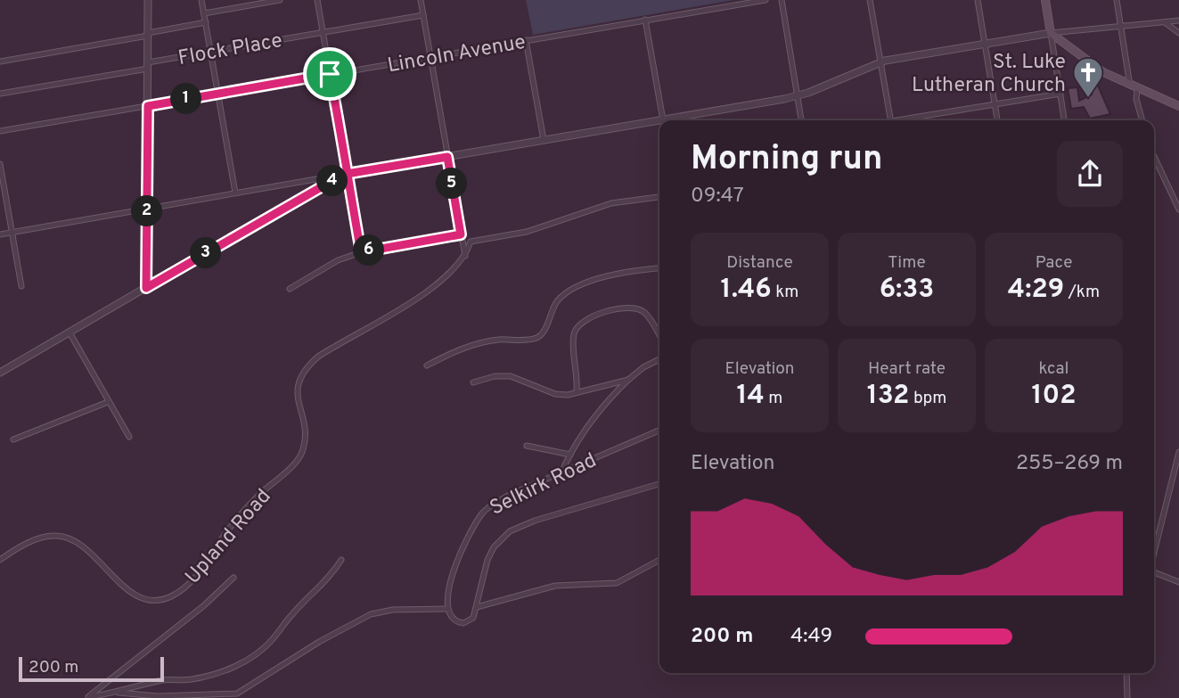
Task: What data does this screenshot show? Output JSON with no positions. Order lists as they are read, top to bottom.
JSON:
{
  "streets": {
    "street": [
      "Flock Place",
      "Lincoln Avenue",
      "Selkirk Road",
      "Upland Road"
    ]
  },
  "places": {
    "church": ["St. Luke Lutheran Church"]
  },
  "scale_bar": "200 m",
  "page": {
    "pins": [
      "1",
      "4",
      "5",
      "2",
      "6",
      "3"
    ],
    "heading": ["Morning run", "09:47"],
    "stats": [
      ["Distance", "1.46 km"],
      ["Time", "6:33"],
      ["Pace", "4:29 /km"],
      ["Elevation", "14 m"],
      ["Heart rate", "132 bpm"],
      ["kcal", "102"]
    ],
    "chart": ["Elevation", "255–269 m"],
    "list": [
      {
        "name": "200 m",
        "note": "4:49"
      }
    ],
    "scale": "200 m"
  }
}
